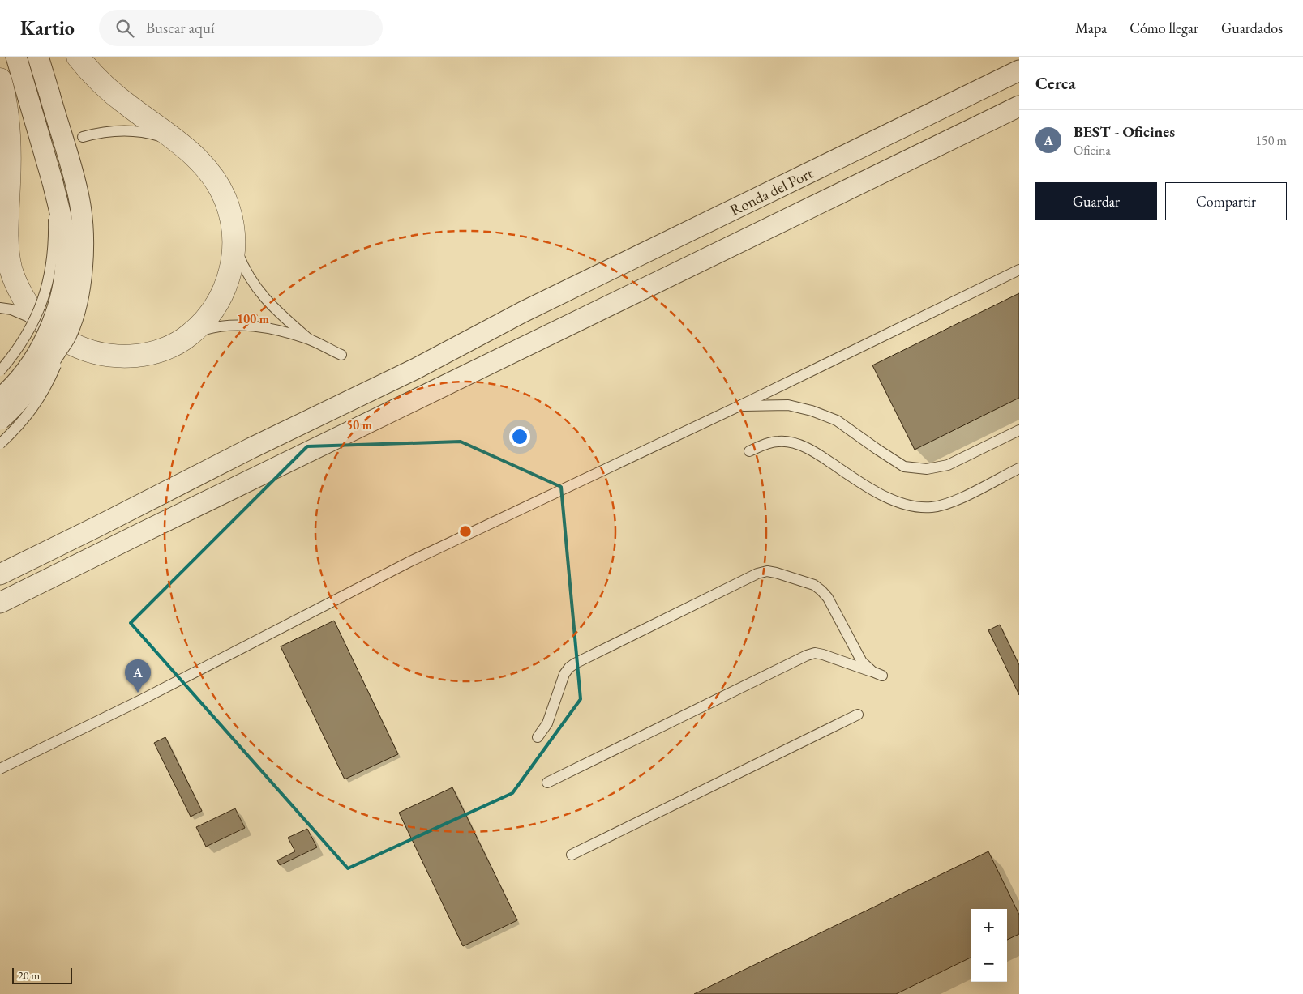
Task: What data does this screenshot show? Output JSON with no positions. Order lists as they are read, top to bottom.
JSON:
{
  "streets": {
    "street": ["Ronda del Port"]
  },
  "scale_bar": "20 m",
  "page": {
    "header": "Kartio",
    "search": "Buscar aquí",
    "nav": ["Mapa", "Cómo llegar", "Guardados"],
    "heading": "Cerca",
    "list": [
      {
        "mark": "A",
        "name": "BEST - Oficines",
        "note": "Oficina",
        "value": "150 m"
      }
    ],
    "buttons": ["Guardar", "Compartir"],
    "pins": "A",
    "map_buttons": ["+", "−"],
    "scale": "20 m"
  },
  "rings": ["100 m", "50 m"]
}
